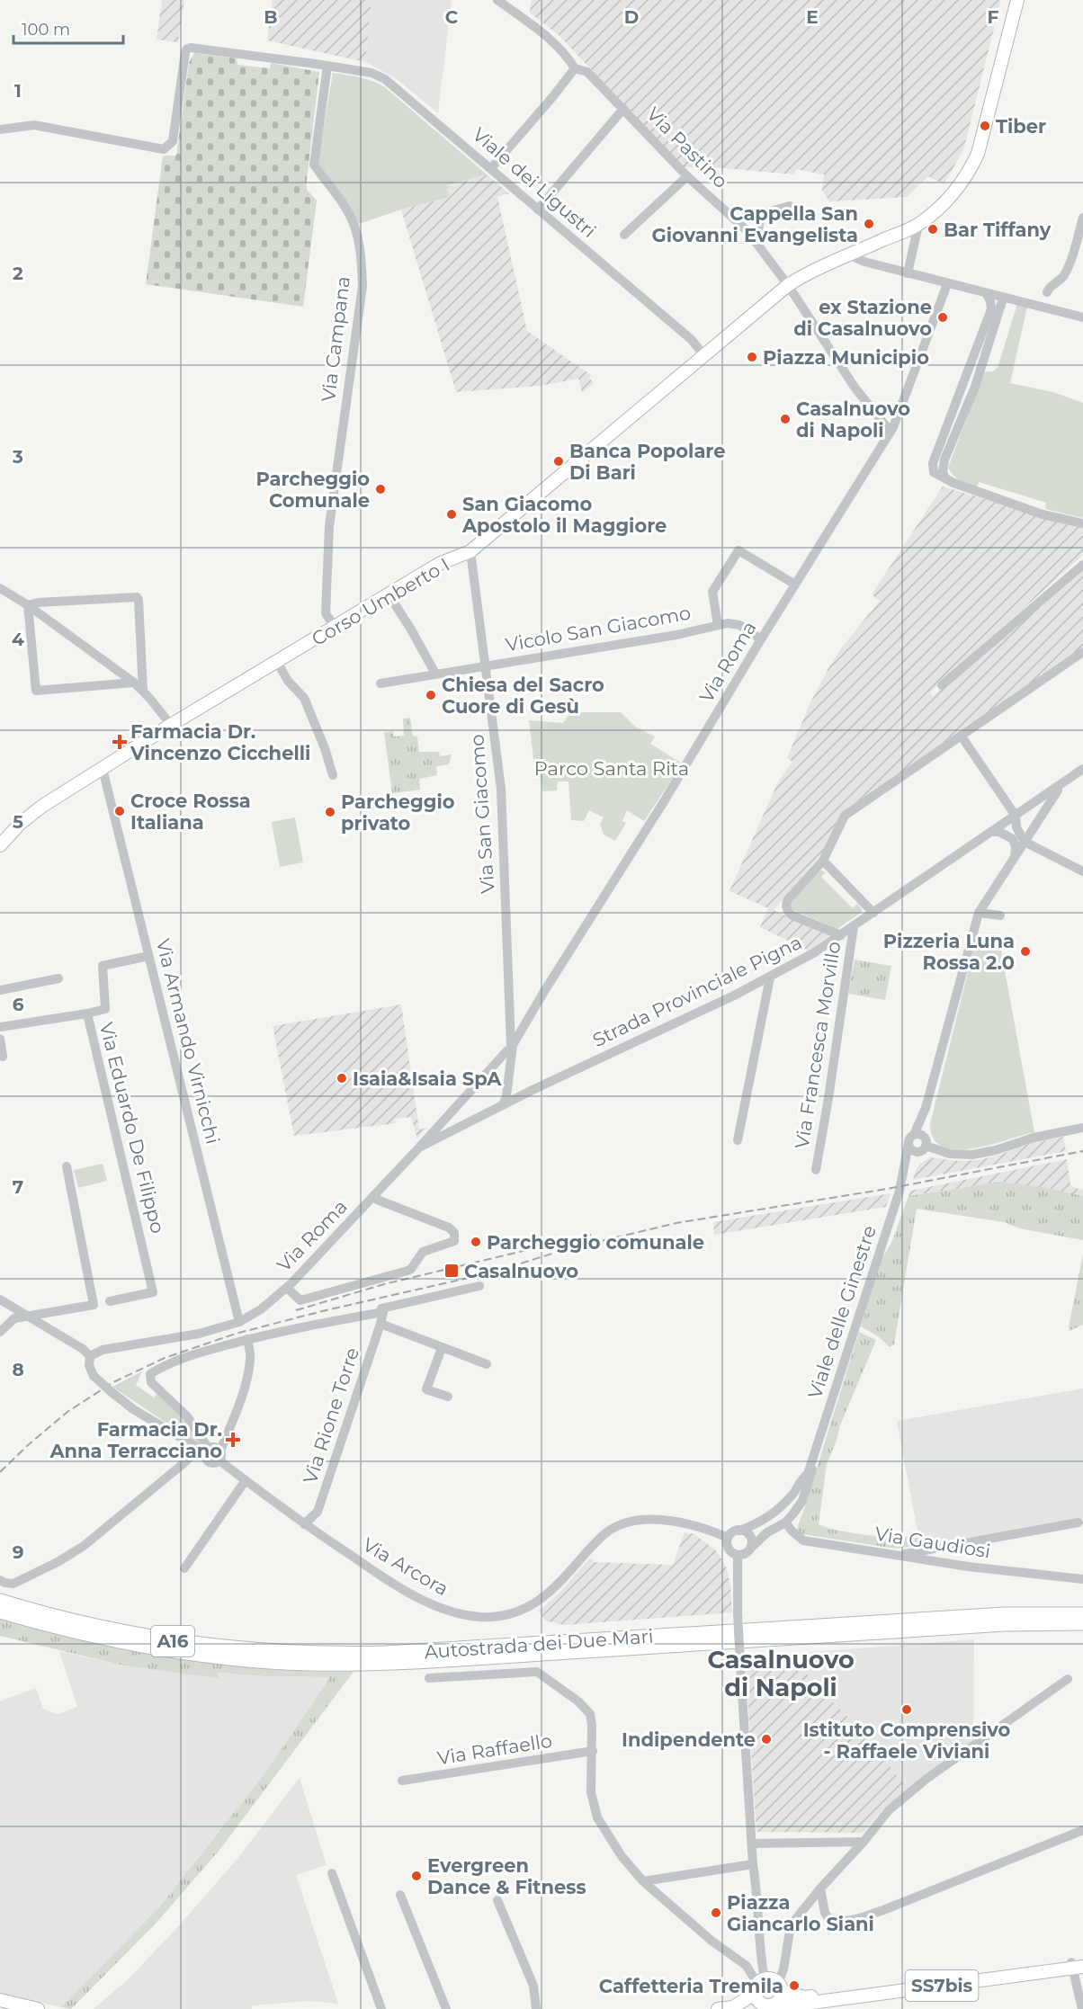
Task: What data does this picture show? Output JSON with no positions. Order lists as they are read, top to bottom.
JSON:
{
  "streets": {
    "highway": ["A16", "Autostrada dei Due Mari"],
    "main road": ["Corso Umberto I", "SS7bis"],
    "street": [
      "Via Pastino",
      "Viale dei Ligustri",
      "Via Campana",
      "Vicolo San Giacomo",
      "Via Roma",
      "Via San Giacomo",
      "Strada Provinciale Pigna",
      "Via Armando Virnicchi",
      "Via Francesca Morvillo",
      "Via Eduardo De Filippo",
      "Viale delle Ginestre",
      "Via Rione Torre",
      "Via Gaudiosi",
      "Via Arcora",
      "Via Raffaello"
    ]
  },
  "crossings": [
    ["Via Pastino", "Corso Umberto I"],
    ["Viale dei Ligustri", "Via Campana"],
    ["Viale dei Ligustri", "Corso Umberto I"],
    ["Via Campana", "Corso Umberto I"],
    ["Corso Umberto I", "Via San Giacomo"],
    ["Corso Umberto I", "Via Armando Virnicchi"],
    ["Vicolo San Giacomo", "Via Roma"],
    ["Vicolo San Giacomo", "Via San Giacomo"],
    ["Via Roma", "Via San Giacomo"],
    ["Via Roma", "Strada Provinciale Pigna"],
    ["Via Roma", "Via Armando Virnicchi"],
    ["Via Roma", "Via Arcora"],
    ["Strada Provinciale Pigna", "Via Francesca Morvillo"],
    ["Strada Provinciale Pigna", "Viale delle Ginestre"],
    ["Viale delle Ginestre", "Via Gaudiosi"],
    ["Viale delle Ginestre", "Via Arcora"],
    ["Via Rione Torre", "Via Arcora"]
  ],
  "districts": ["Casalnuovo di Napoli"],
  "parks": ["Parco Santa Rita"],
  "places": {
    "other": [
      "Tiber",
      "Cappella San Giovanni Evangelista",
      "Bar Tiffany",
      "ex Stazione di Casalnuovo",
      "Piazza Municipio",
      "Casalnuovo di Napoli",
      "Banca Popolare Di Bari",
      "Parcheggio Comunale",
      "San Giacomo Apostolo il Maggiore",
      "Chiesa del Sacro Cuore di Gesù",
      "Croce Rossa Italiana",
      "Parcheggio privato",
      "Pizzeria Luna Rossa 2.0",
      "Isaia&Isaia SpA",
      "Parcheggio comunale",
      "Istituto Comprensivo - Raffaele Viviani",
      "Indipendente",
      "Evergreen Dance & Fitness",
      "Piazza Giancarlo Siani",
      "Caffetteria Tremila"
    ],
    "health": ["Farmacia Dr. Vincenzo Cicchelli", "Farmacia Dr. Anna Terracciano"],
    "transit": ["Casalnuovo"]
  },
  "scale_bar": "100 m",
  "grid": {
    "columns": [
      "B",
      "C",
      "D",
      "E",
      "F"
    ],
    "rows": [
      "1",
      "2",
      "3",
      "4",
      "5",
      "6",
      "7",
      "8",
      "9"
    ]
  }
}
